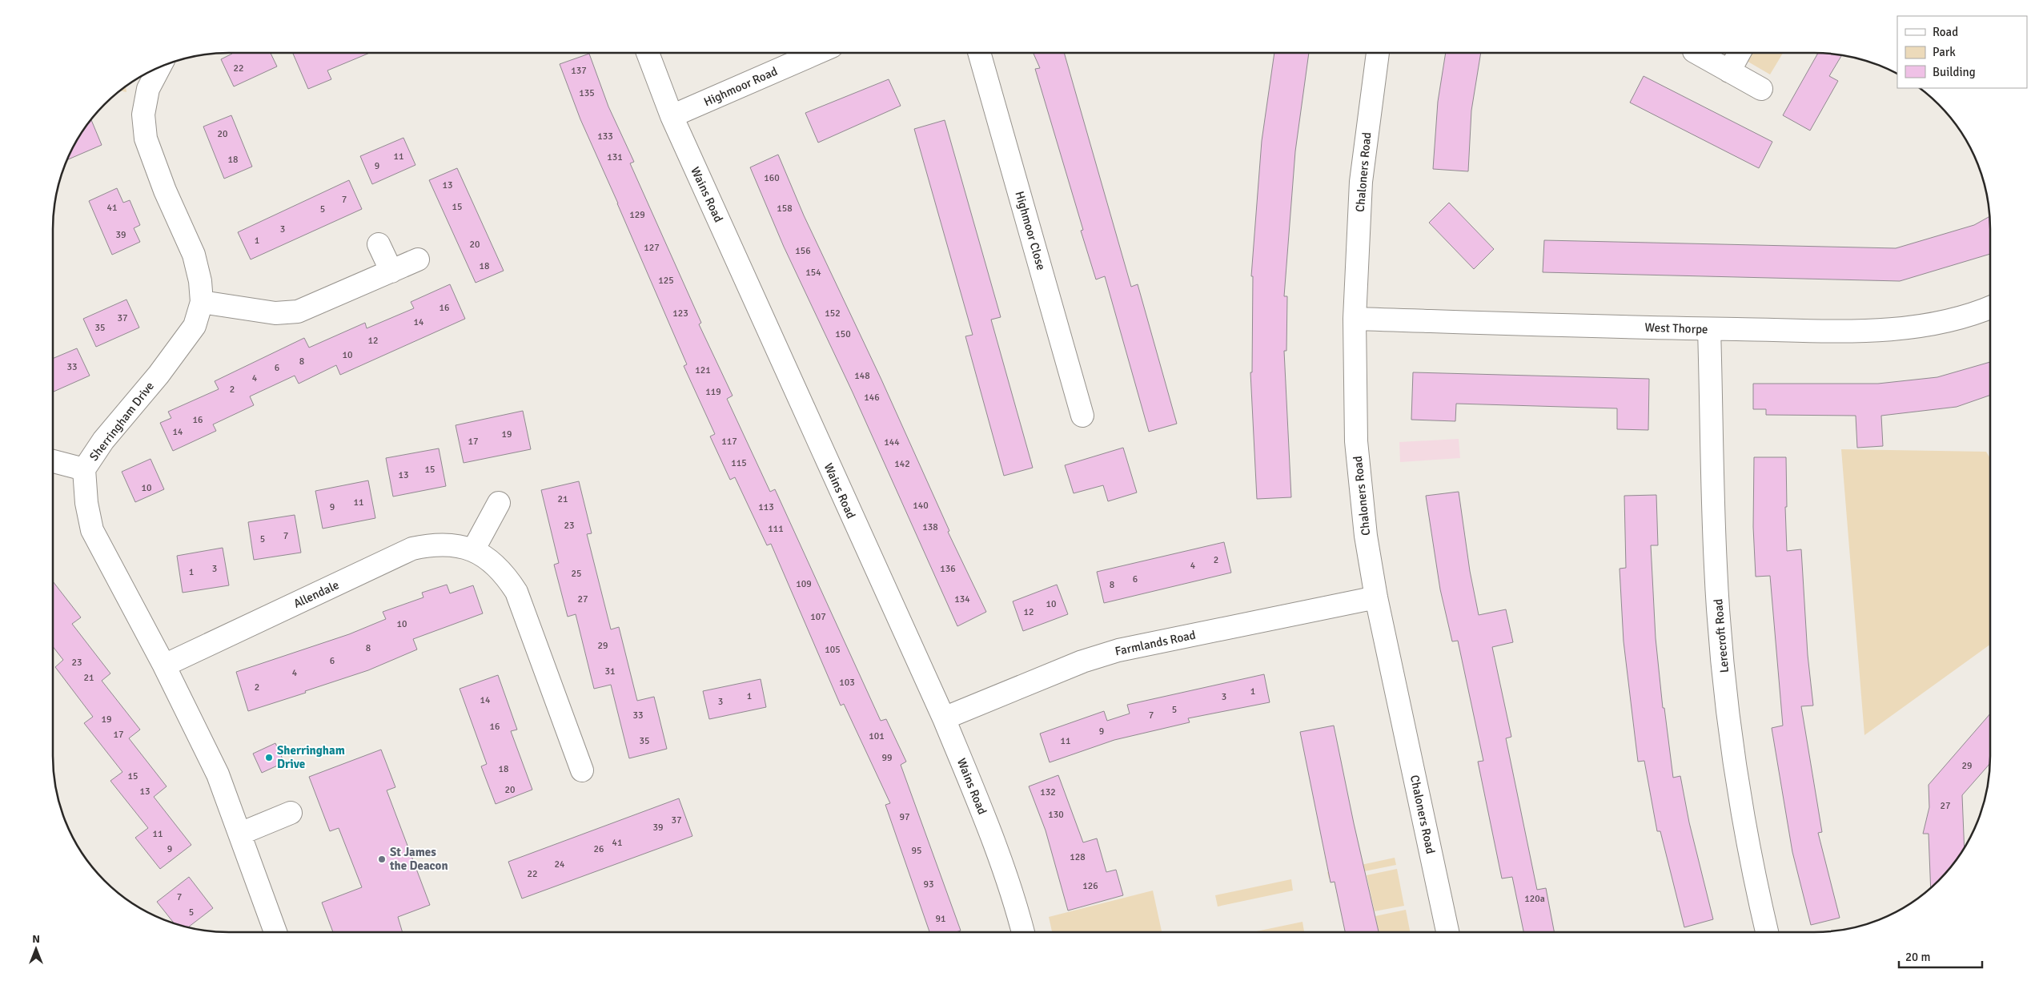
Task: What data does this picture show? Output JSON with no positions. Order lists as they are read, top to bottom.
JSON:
{
  "streets": {
    "street": [
      "Highmoor Road",
      "Chaloners Road",
      "Wains Road",
      "Highmoor Close",
      "West Thorpe",
      "Sherringham Drive",
      "Allendale",
      "Lerecroft Road",
      "Farmlands Road"
    ]
  },
  "crossings": [
    ["Highmoor Road", "Wains Road"],
    ["Chaloners Road", "West Thorpe"],
    ["Chaloners Road", "Farmlands Road"],
    ["Wains Road", "Farmlands Road"],
    ["West Thorpe", "Lerecroft Road"],
    ["Sherringham Drive", "Allendale"]
  ],
  "places": ["Sherringham Drive", "St James the Deacon"],
  "house_numbers": [
    "22",
    "137",
    "135",
    "20",
    "133",
    "11",
    "131",
    "18",
    "9",
    "160",
    "13",
    "7",
    "15",
    "41",
    "158",
    "5",
    "129",
    "3",
    "39",
    "1",
    "20",
    "127",
    "156",
    "18",
    "154",
    "125",
    "16",
    "123",
    "152",
    "37",
    "14",
    "35",
    "150",
    "12",
    "10",
    "8",
    "33",
    "6",
    "121",
    "148",
    "4",
    "2",
    "119",
    "146",
    "16",
    "14",
    "19",
    "17",
    "117",
    "144",
    "115",
    "142",
    "15",
    "13",
    "10",
    "21",
    "11",
    "140",
    "9",
    "113",
    "23",
    "138",
    "111",
    "7",
    "5",
    "2",
    "4",
    "3",
    "136",
    "1",
    "25",
    "6",
    "109",
    "8",
    "27",
    "134",
    "10",
    "12",
    "107",
    "10",
    "29",
    "8",
    "105",
    "6",
    "23",
    "31",
    "4",
    "21",
    "103",
    "2",
    "1",
    "1",
    "3",
    "14",
    "3",
    "5",
    "33",
    "7",
    "19",
    "16",
    "9",
    "17",
    "101",
    "35",
    "11",
    "99",
    "29",
    "18",
    "15",
    "20",
    "13",
    "132",
    "27",
    "130",
    "97",
    "37",
    "39",
    "11",
    "41",
    "9",
    "26",
    "95",
    "128",
    "24",
    "22",
    "93",
    "126",
    "7",
    "120a",
    "5",
    "91"
  ],
  "legend": ["Road", "Park", "Building"],
  "scale_bar": "20 m",
  "north": "top"
}
